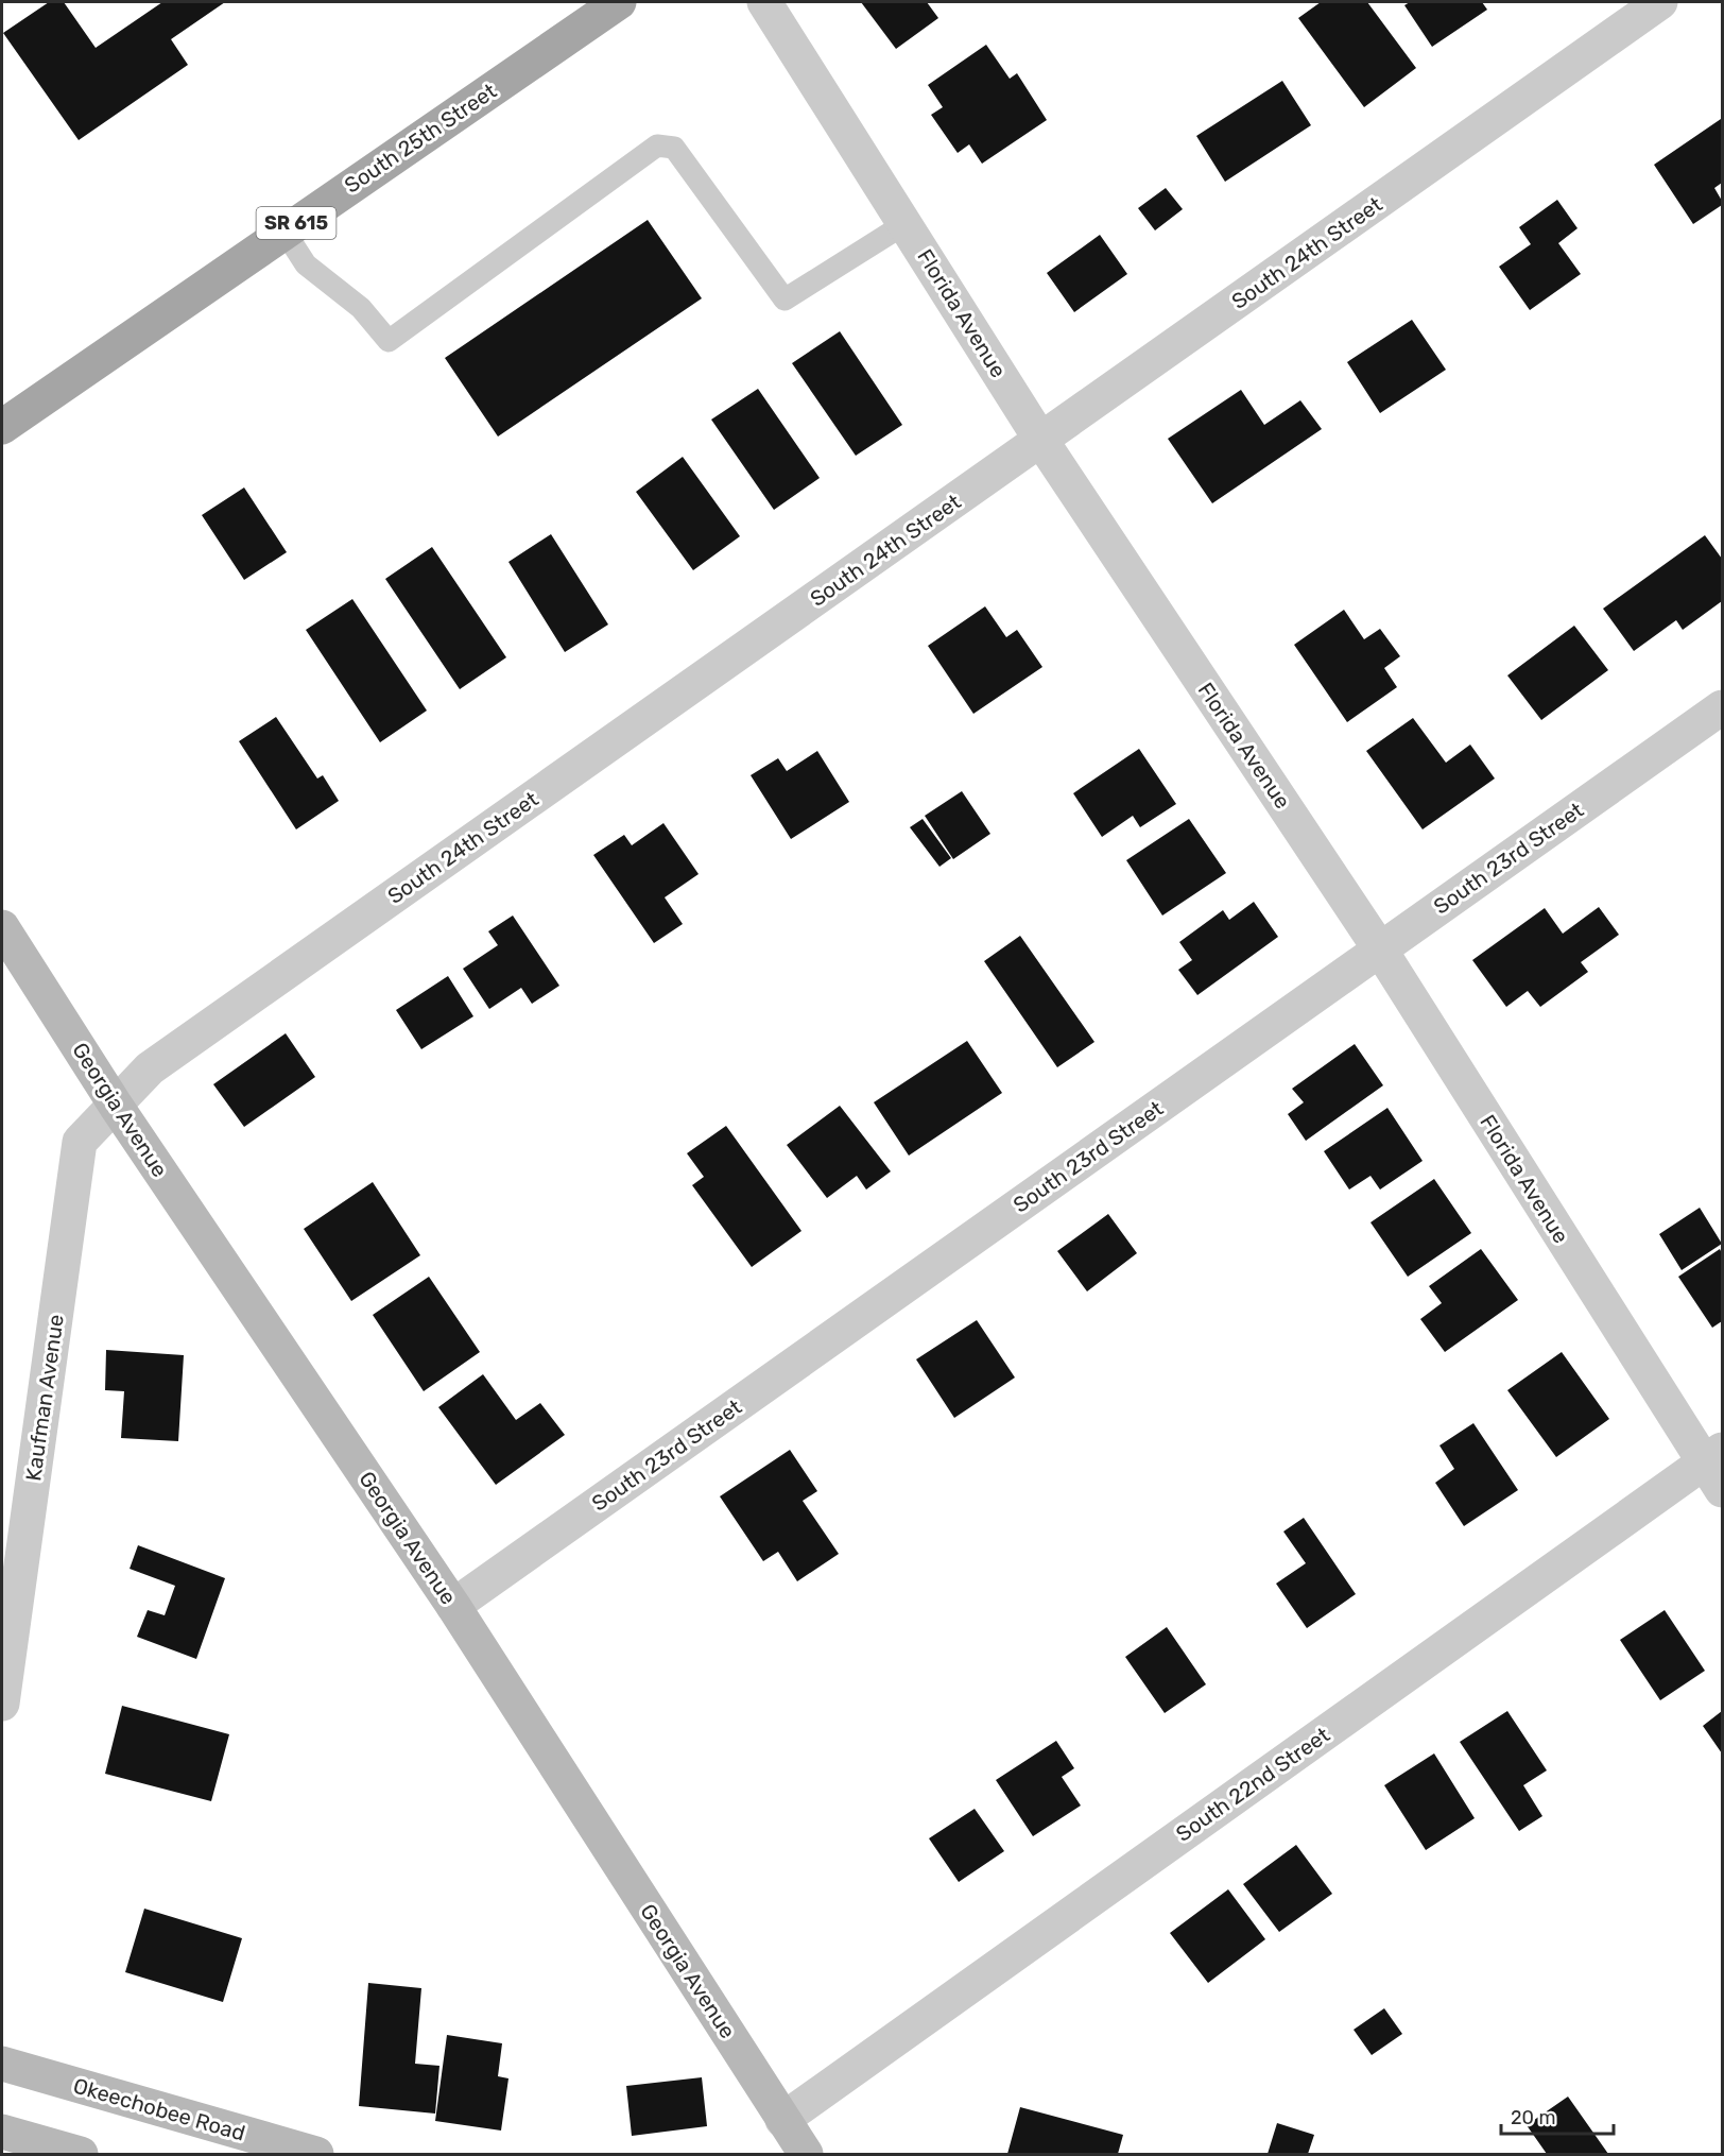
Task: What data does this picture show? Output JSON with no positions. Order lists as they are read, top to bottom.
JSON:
{
  "streets": {
    "main road": ["South 25th Street", "SR 615"],
    "street": [
      "South 24th Street",
      "Florida Avenue",
      "South 23rd Street",
      "Georgia Avenue",
      "Kaufman Avenue",
      "South 22nd Street",
      "Okeechobee Road"
    ]
  },
  "crossings": [
    ["South 24th Street", "Florida Avenue"],
    ["South 24th Street", "Georgia Avenue"],
    ["South 24th Street", "Kaufman Avenue"],
    ["Florida Avenue", "South 23rd Street"],
    ["Florida Avenue", "South 22nd Street"],
    ["South 23rd Street", "Georgia Avenue"],
    ["Georgia Avenue", "Kaufman Avenue"],
    ["Georgia Avenue", "South 22nd Street"]
  ],
  "scale_bar": "20 m"
}
